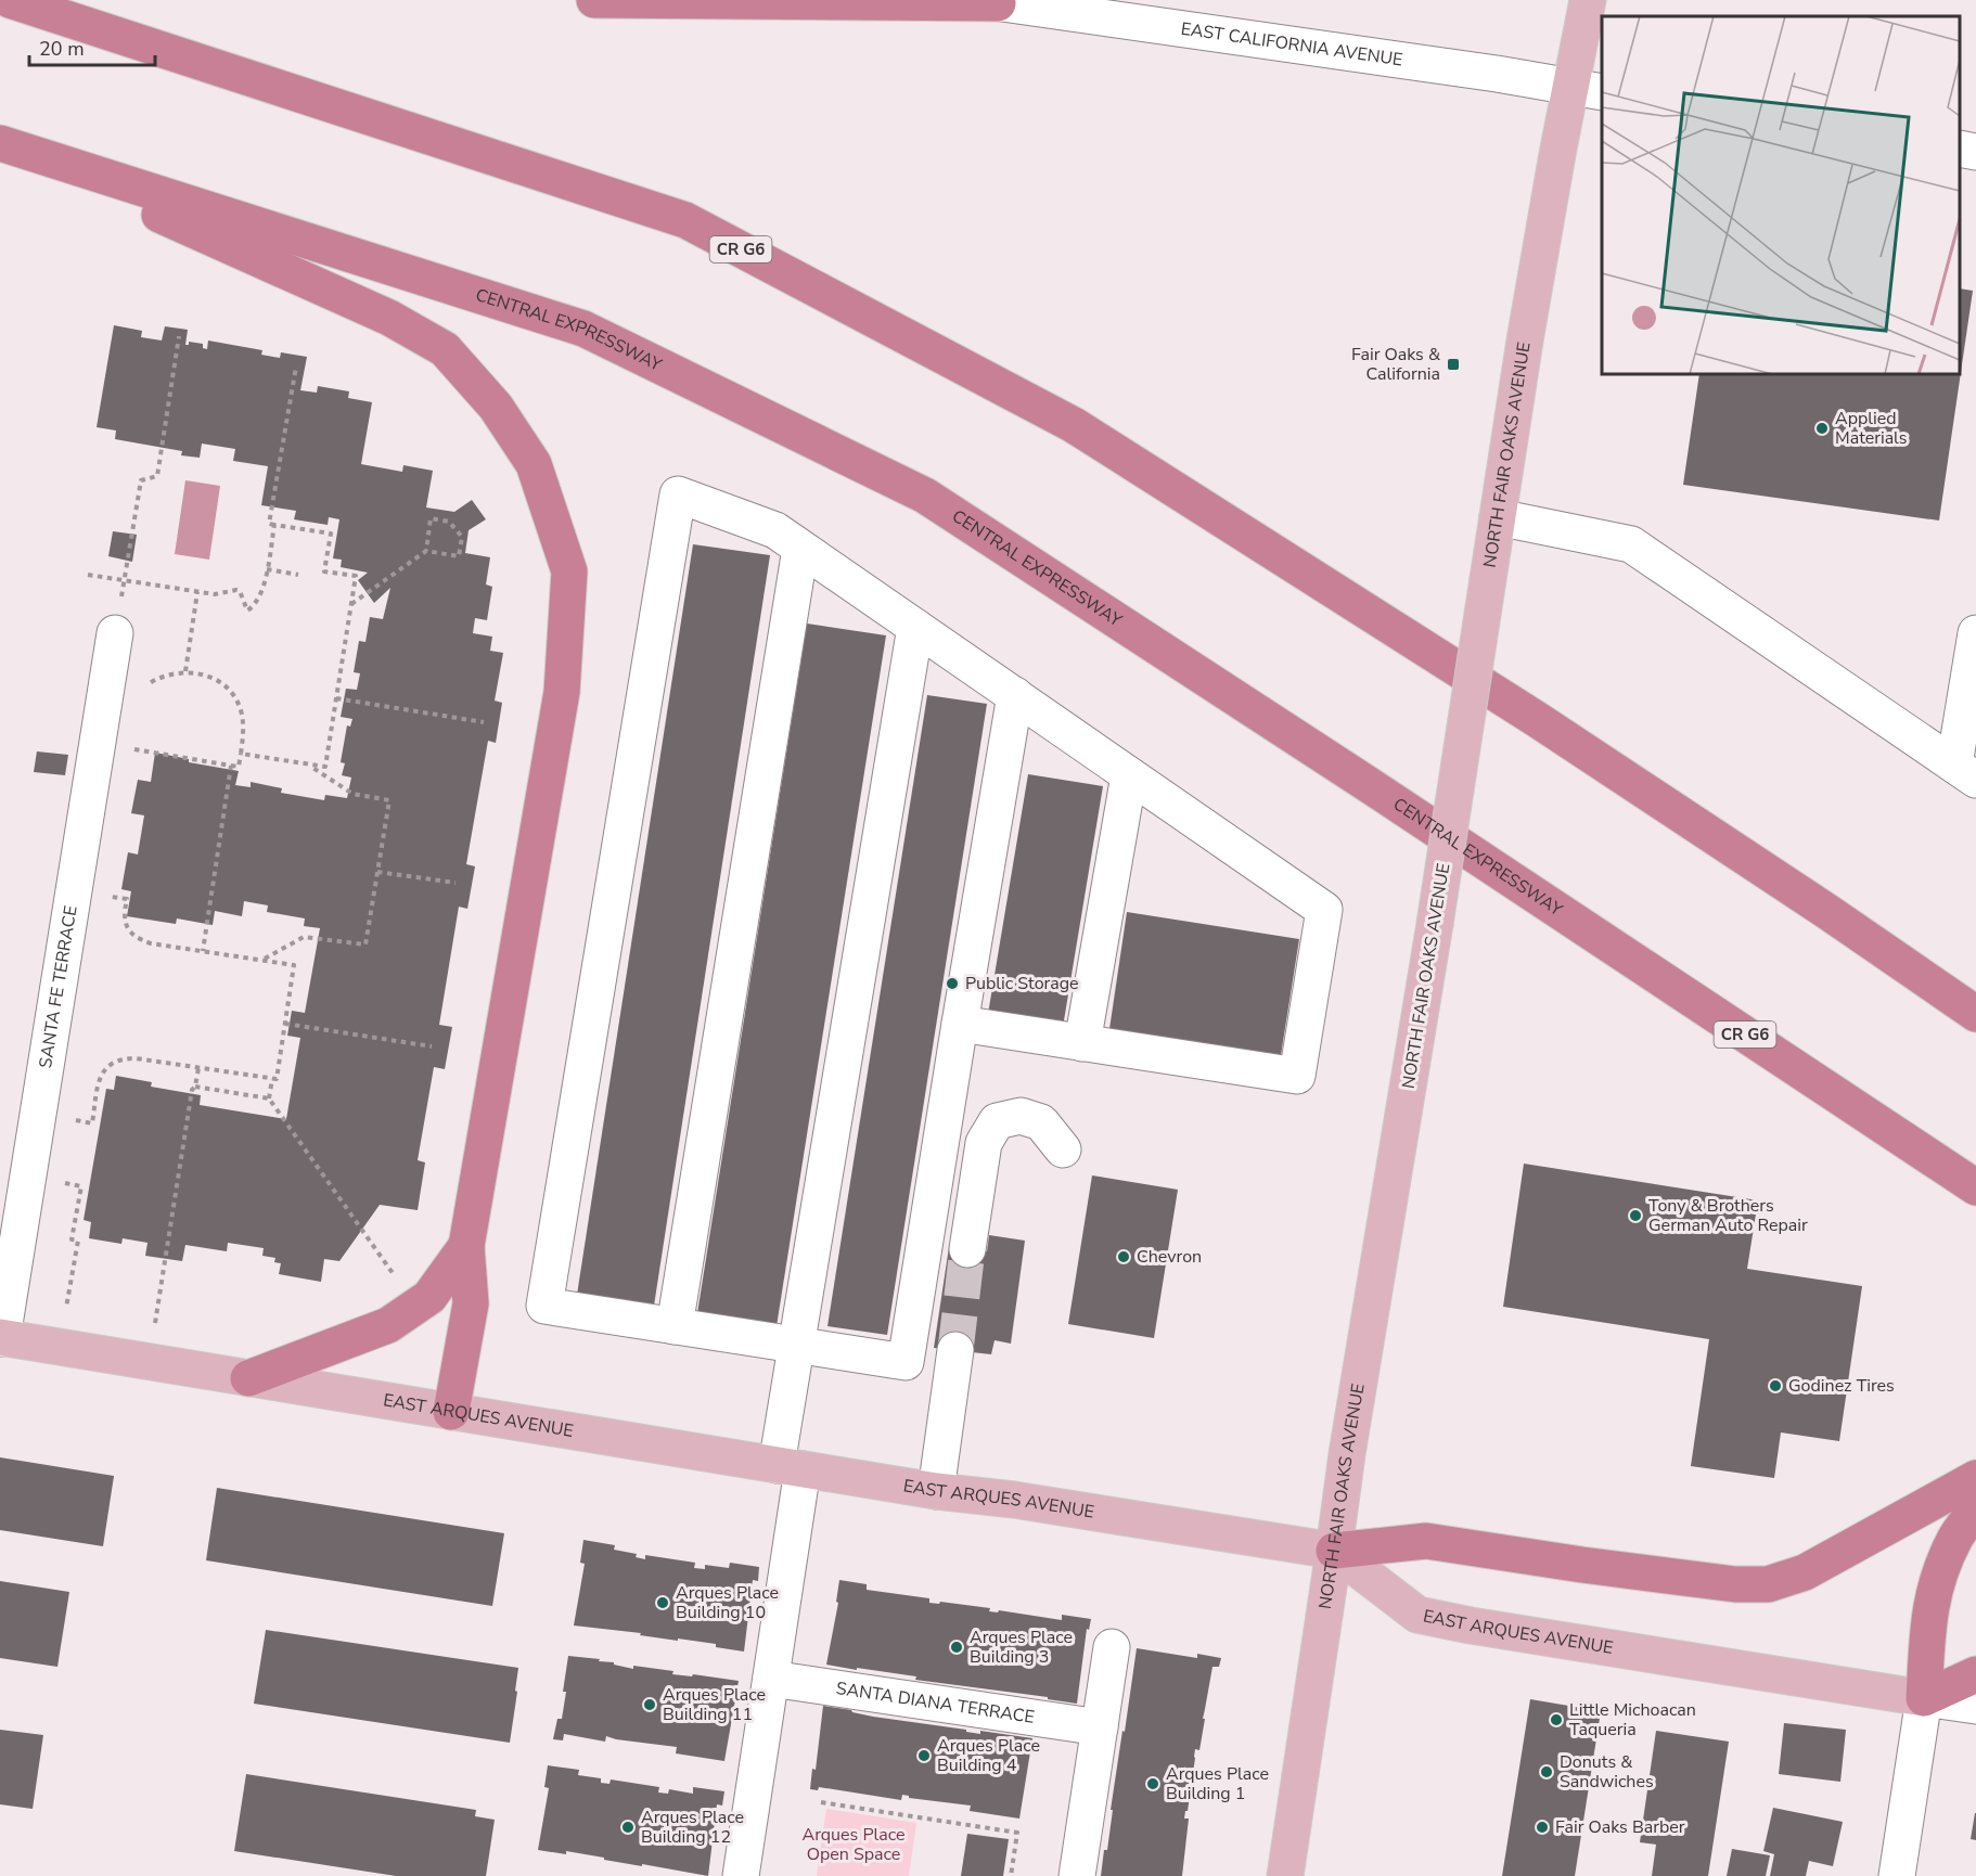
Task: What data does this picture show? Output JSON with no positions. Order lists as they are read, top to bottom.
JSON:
{
  "streets": {
    "highway": ["CR G6", "CENTRAL EXPRESSWAY"],
    "main road": ["NORTH FAIR OAKS AVENUE", "EAST ARQUES AVENUE"],
    "street": ["EAST CALIFORNIA AVENUE", "SANTA FE TERRACE", "SANTA DIANA TERRACE"]
  },
  "crossings": [
    ["EAST CALIFORNIA AVENUE", "NORTH FAIR OAKS AVENUE"],
    ["NORTH FAIR OAKS AVENUE", "EAST ARQUES AVENUE"],
    ["SANTA FE TERRACE", "EAST ARQUES AVENUE"]
  ],
  "parks": ["Arques Place Open Space"],
  "places": {
    "transit": ["Fair Oaks & California"],
    "other": [
      "Applied Materials",
      "Public Storage",
      "Tony & Brothers German Auto Repair",
      "Chevron",
      "Godinez Tires",
      "Arques Place Building 10",
      "Arques Place Building 3",
      "Arques Place Building 11",
      "Little Michoacan Taqueria",
      "Arques Place Building 4",
      "Donuts & Sandwiches",
      "Arques Place Building 1",
      "Arques Place Building 12",
      "Fair Oaks Barber"
    ]
  },
  "scale_bar": "20 m"
}
